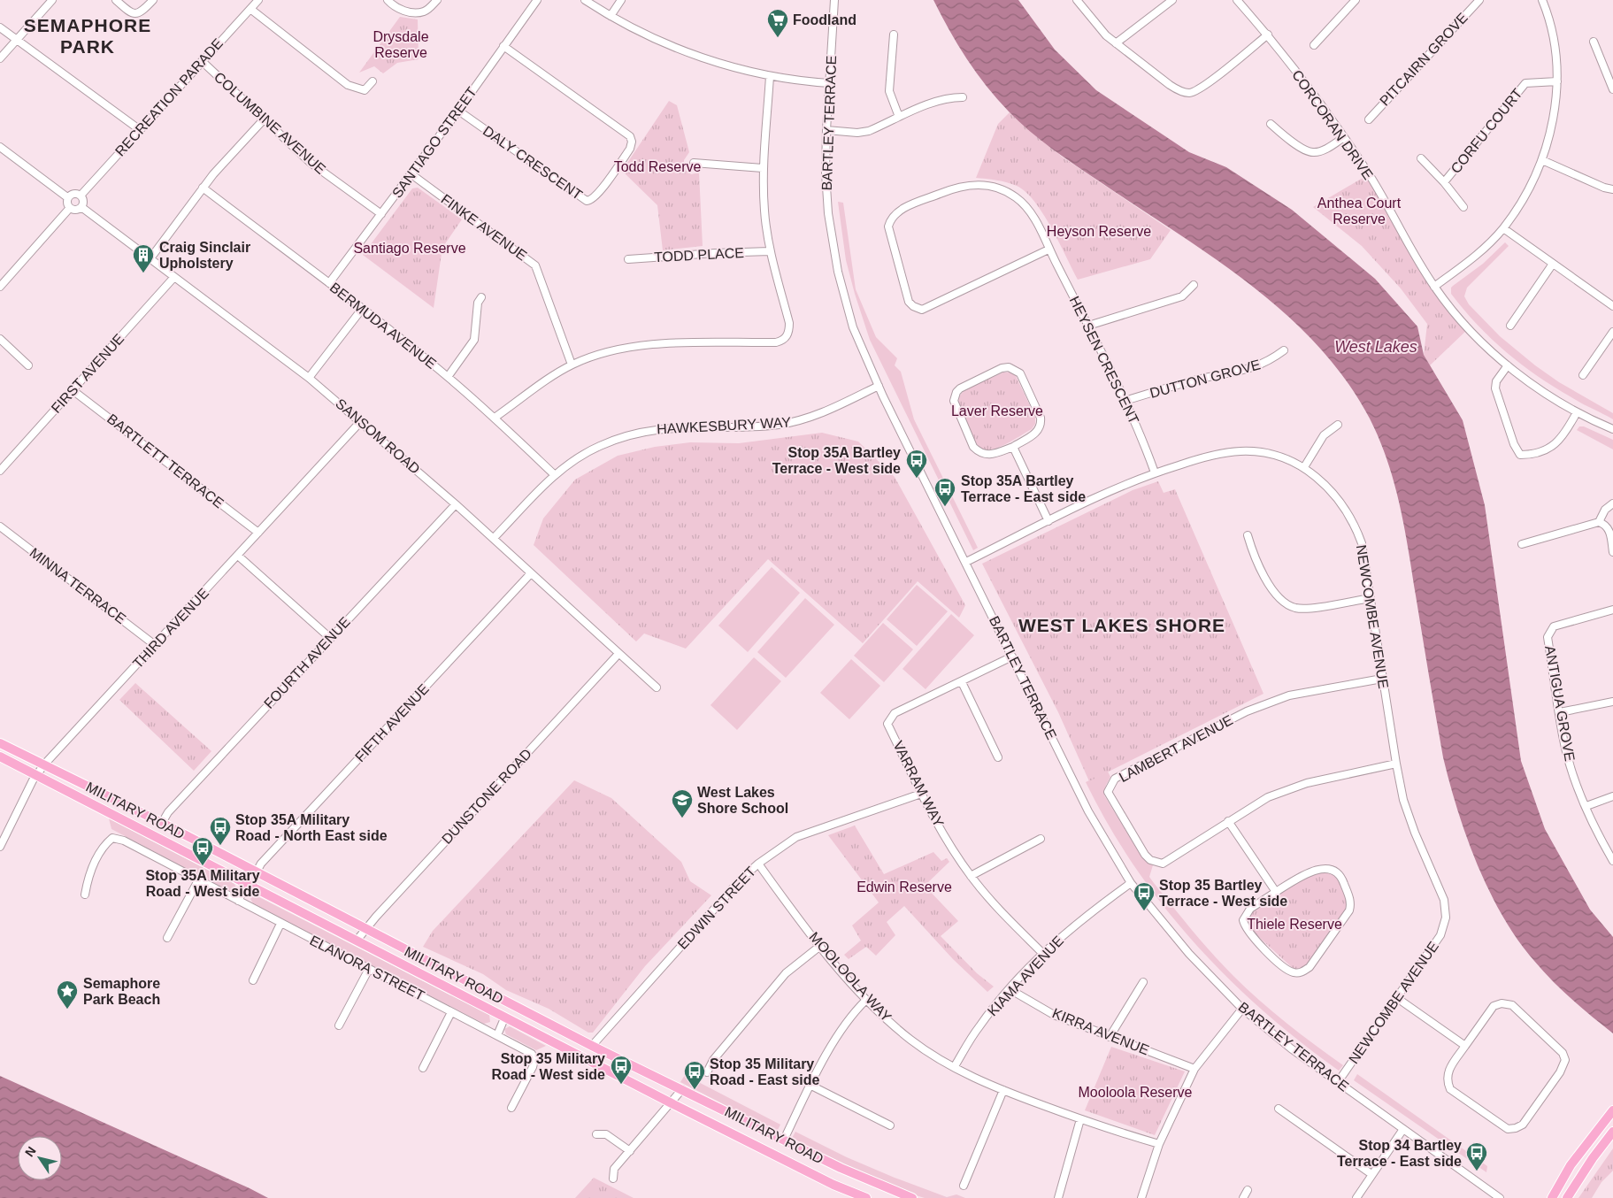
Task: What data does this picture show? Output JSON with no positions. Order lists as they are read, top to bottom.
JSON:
{
  "streets": {
    "main road": ["MILITARY ROAD"],
    "street": [
      "PITCAIRN GROVE",
      "RECREATION PARADE",
      "COLUMBINE AVENUE",
      "BARTLEY TERRACE",
      "CORCORAN DRIVE",
      "CORFU COURT",
      "SANTIAGO STREET",
      "DALY CRESCENT",
      "FINKE AVENUE",
      "TODD PLACE",
      "BERMUDA AVENUE",
      "HEYSEN CRESCENT",
      "FIRST AVENUE",
      "DUTTON GROVE",
      "HAWKESBURY WAY",
      "SANSOM ROAD",
      "BARTLETT TERRACE",
      "MINNA TERRACE",
      "NEWCOMBE AVENUE",
      "THIRD AVENUE",
      "FOURTH AVENUE",
      "ANTIGUA GROVE",
      "FIFTH AVENUE",
      "LAMBERT AVENUE",
      "VARRAM WAY",
      "DUNSTONE ROAD",
      "EDWIN STREET",
      "ELANORA STREET",
      "KIAMA AVENUE",
      "MOOLOOLA WAY",
      "KIRRA AVENUE"
    ]
  },
  "crossings": [
    ["RECREATION PARADE", "COLUMBINE AVENUE"],
    ["RECREATION PARADE", "SANSOM ROAD"],
    ["COLUMBINE AVENUE", "SANTIAGO STREET"],
    ["BARTLEY TERRACE", "HAWKESBURY WAY"],
    ["BARTLEY TERRACE", "NEWCOMBE AVENUE"],
    ["BARTLEY TERRACE", "VARRAM WAY"],
    ["BARTLEY TERRACE", "KIAMA AVENUE"],
    ["SANTIAGO STREET", "DALY CRESCENT"],
    ["SANTIAGO STREET", "FINKE AVENUE"],
    ["SANTIAGO STREET", "BERMUDA AVENUE"],
    ["BERMUDA AVENUE", "HAWKESBURY WAY"],
    ["HEYSEN CRESCENT", "DUTTON GROVE"],
    ["HEYSEN CRESCENT", "NEWCOMBE AVENUE"],
    ["FIRST AVENUE", "SANSOM ROAD"],
    ["FIRST AVENUE", "BARTLETT TERRACE"],
    ["HAWKESBURY WAY", "SANSOM ROAD"],
    ["SANSOM ROAD", "THIRD AVENUE"],
    ["SANSOM ROAD", "FOURTH AVENUE"],
    ["SANSOM ROAD", "FIFTH AVENUE"],
    ["SANSOM ROAD", "DUNSTONE ROAD"],
    ["BARTLETT TERRACE", "THIRD AVENUE"],
    ["MINNA TERRACE", "THIRD AVENUE"],
    ["NEWCOMBE AVENUE", "LAMBERT AVENUE"],
    ["THIRD AVENUE", "MILITARY ROAD"],
    ["FOURTH AVENUE", "MILITARY ROAD"],
    ["FIFTH AVENUE", "MILITARY ROAD"],
    ["VARRAM WAY", "EDWIN STREET"],
    ["VARRAM WAY", "KIAMA AVENUE"],
    ["DUNSTONE ROAD", "MILITARY ROAD"],
    ["MILITARY ROAD", "EDWIN STREET"],
    ["EDWIN STREET", "MOOLOOLA WAY"],
    ["KIAMA AVENUE", "MOOLOOLA WAY"],
    ["KIAMA AVENUE", "KIRRA AVENUE"]
  ],
  "districts": ["SEMAPHORE PARK", "WEST LAKES SHORE"],
  "water": ["West Lakes"],
  "parks": [
    "Drysdale Reserve",
    "Todd Reserve",
    "Anthea Court Reserve",
    "Heyson Reserve",
    "Santiago Reserve",
    "Laver Reserve",
    "Edwin Reserve",
    "Thiele Reserve",
    "Mooloola Reserve"
  ],
  "places": {
    "supermarket": ["Foodland"],
    "building": ["Craig Sinclair Upholstery"],
    "bus stop": [
      "Stop 35A Bartley Terrace - West side",
      "Stop 35A Bartley Terrace - East side",
      "Stop 35A Military Road - North East side",
      "Stop 35A Military Road - West side",
      "Stop 35 Bartley Terrace - West side",
      "Stop 35 Military Road - West side",
      "Stop 35 Military Road - East side",
      "Stop 34 Bartley Terrace - East side"
    ],
    "school or university": ["West Lakes Shore School"],
    "place": ["Semaphore Park Beach"]
  },
  "north": "top left"
}
